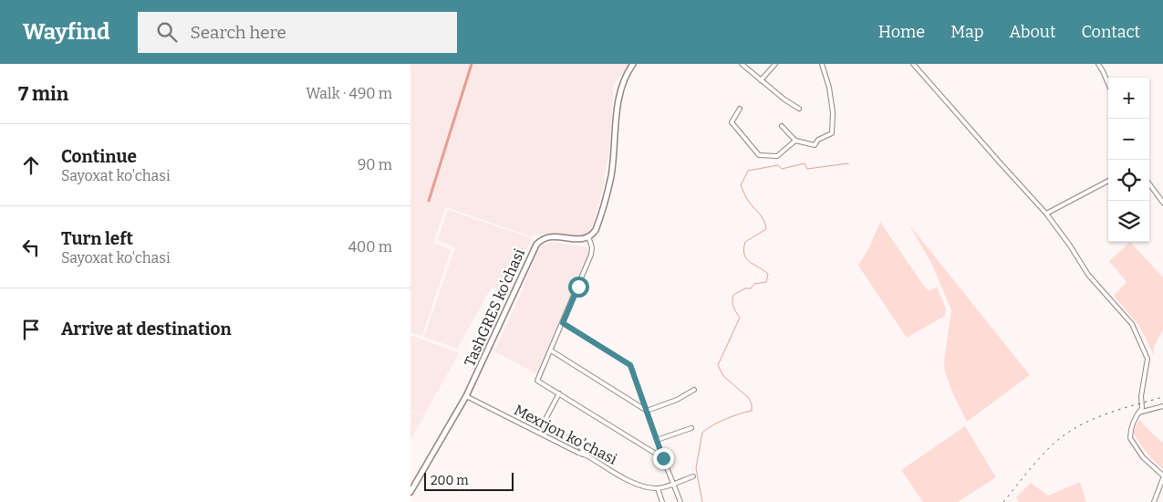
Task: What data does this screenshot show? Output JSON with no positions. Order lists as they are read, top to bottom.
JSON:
{
  "streets": {
    "main road": ["TashGRES ko'chasi"],
    "street": ["Mexrjon ko'chasi"]
  },
  "crossings": [
    ["TashGRES ko'chasi", "Mexrjon ko'chasi"]
  ],
  "scale_bar": "200 m",
  "page": {
    "header": "Wayfind",
    "search": "Search here",
    "nav": [
      "Home",
      "Map",
      "About",
      "Contact"
    ],
    "heading": ["7 min", "Walk · 490 m"],
    "map_buttons": ["+", "−"],
    "list": [
      ["Continue", "Sayoxat ko'chasi", "90 m"],
      ["Turn left", "Sayoxat ko'chasi", "400 m"],
      "Arrive at destination"
    ],
    "scale": "200 m"
  }
}
